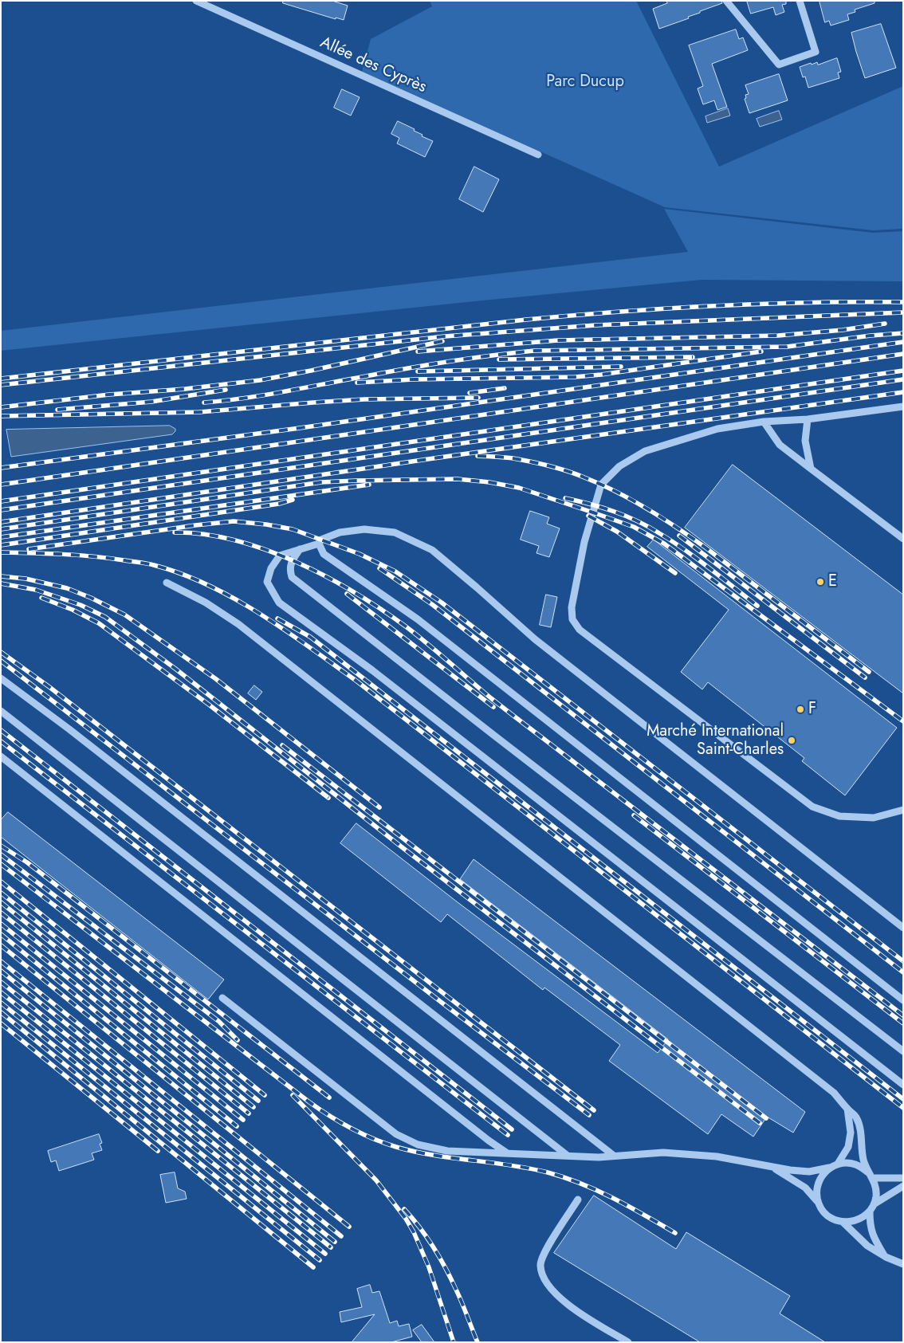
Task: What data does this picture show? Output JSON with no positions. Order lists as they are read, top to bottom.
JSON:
{
  "streets": {
    "street": ["Allée des Cyprès"]
  },
  "parks": ["Parc Ducup"],
  "places": ["E", "F", "Marché International Saint-Charles"]
}
